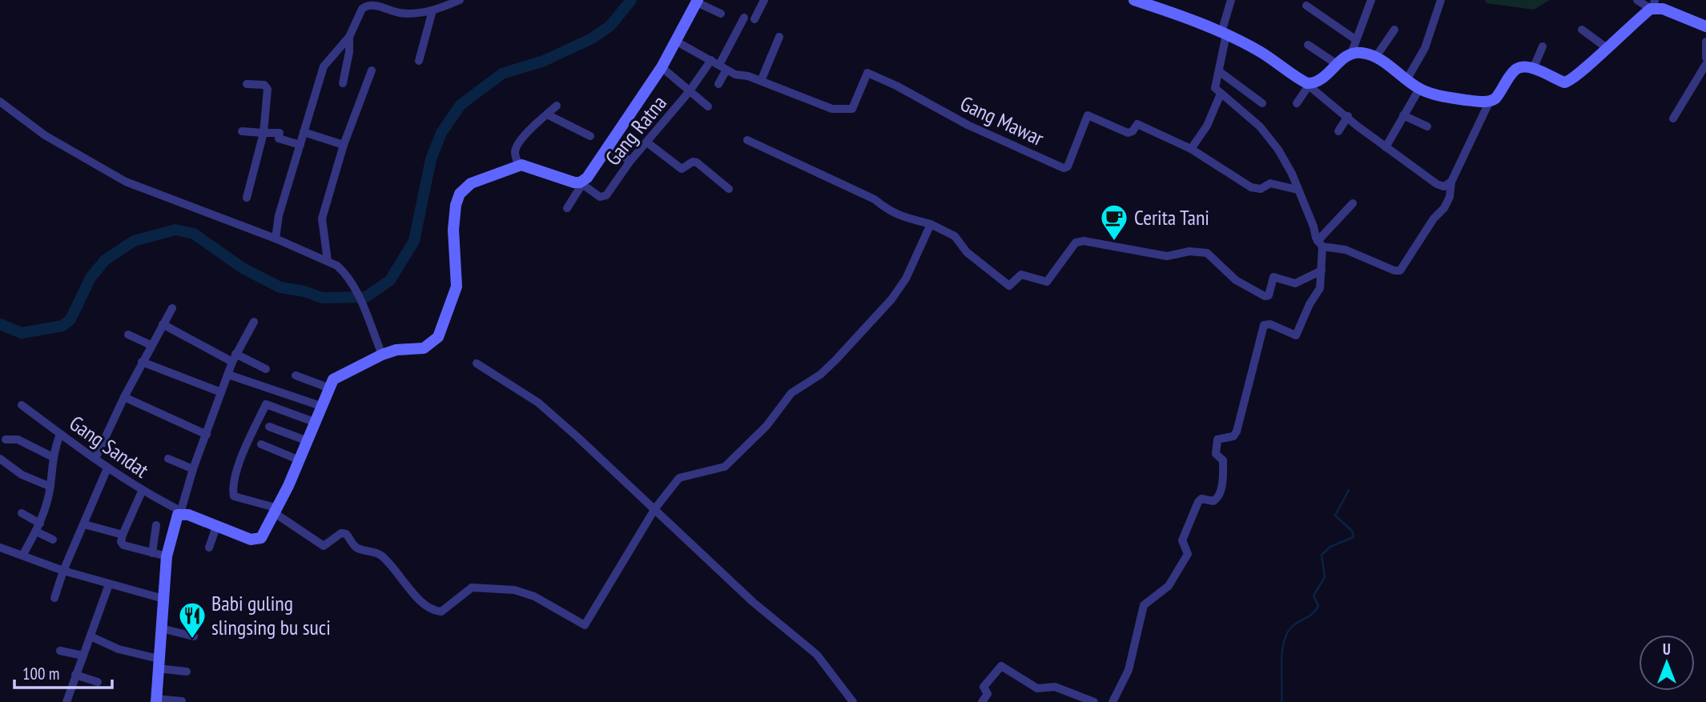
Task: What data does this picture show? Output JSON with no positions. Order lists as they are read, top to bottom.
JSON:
{
  "streets": {
    "street": ["Gang Mawar", "Gang Ratna", "Gang Sandat"]
  },
  "crossings": [
    ["Gang Mawar", "Gang Ratna"]
  ],
  "places": {
    "cafe": ["Cerita Tani"],
    "restaurant": ["Babi guling slingsing bu suci"]
  },
  "scale_bar": "100 m",
  "north": "top"
}
